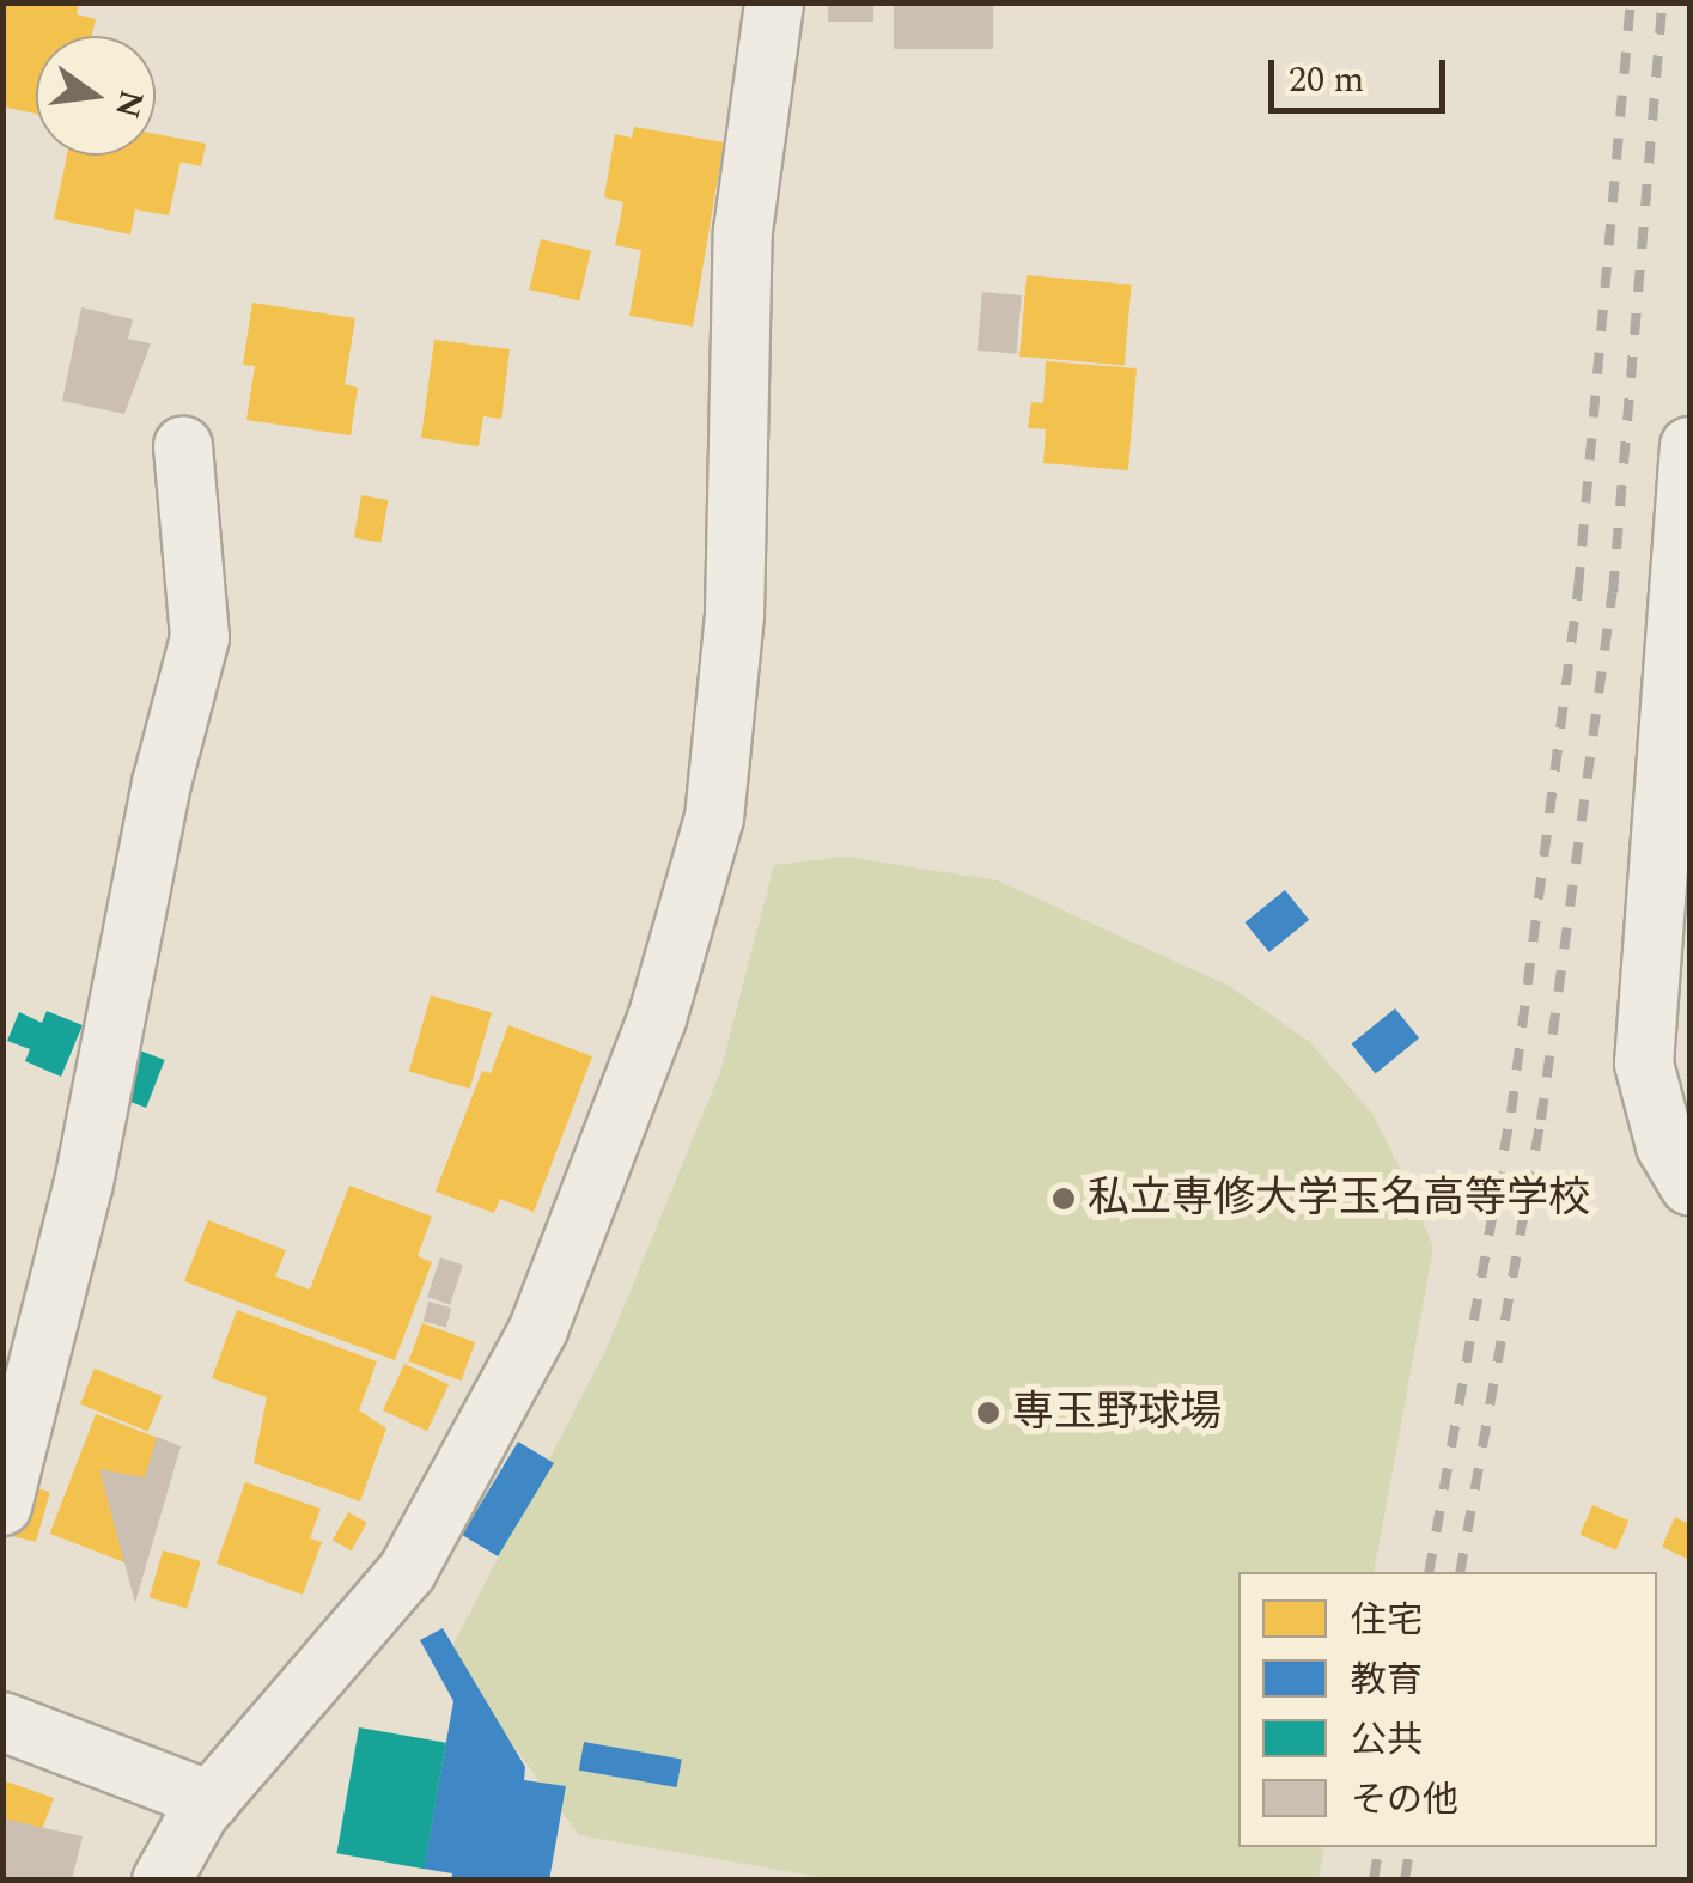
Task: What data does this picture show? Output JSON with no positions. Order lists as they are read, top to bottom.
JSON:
{
  "places": ["私立専修大学玉名高等学校", "専玉野球場"],
  "legend": [
    "住宅",
    "教育",
    "公共",
    "その他"
  ],
  "scale_bar": "20 m",
  "north": "right"
}
